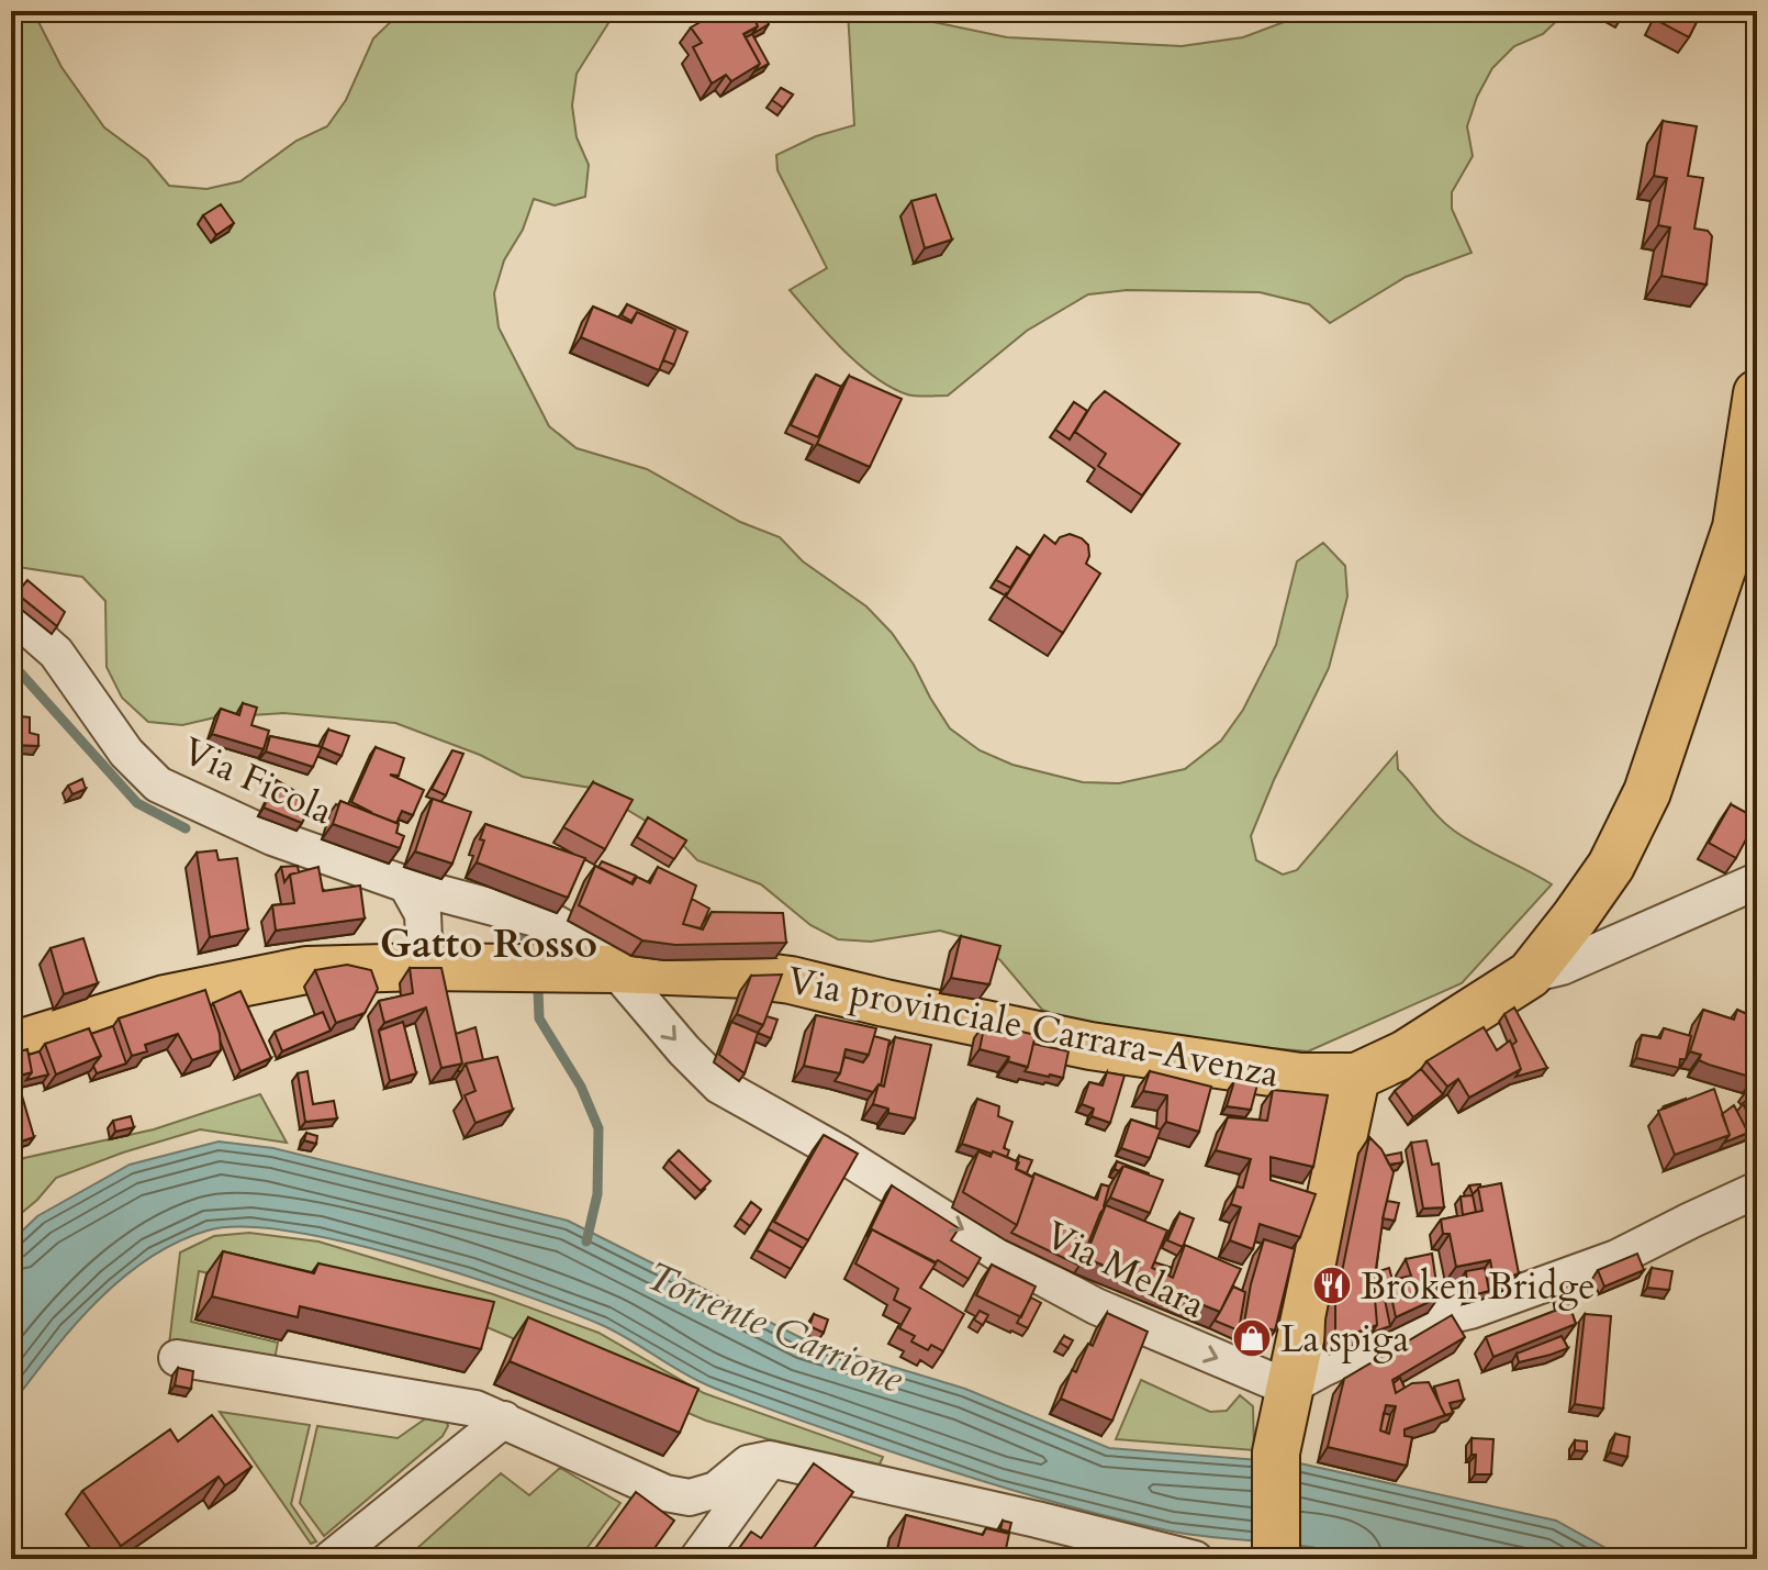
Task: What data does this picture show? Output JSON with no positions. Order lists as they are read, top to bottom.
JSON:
{
  "streets": {
    "main road": ["Via provinciale Carrara-Avenza"],
    "street": ["Via Ficola", "Via Melara"]
  },
  "crossings": [
    ["Via provinciale Carrara-Avenza", "Via Melara"]
  ],
  "districts": ["Gatto Rosso"],
  "water": ["Torrente Carrione"],
  "places": {
    "restaurant": ["Broken Bridge"],
    "shop": ["La spiga"]
  }
}
